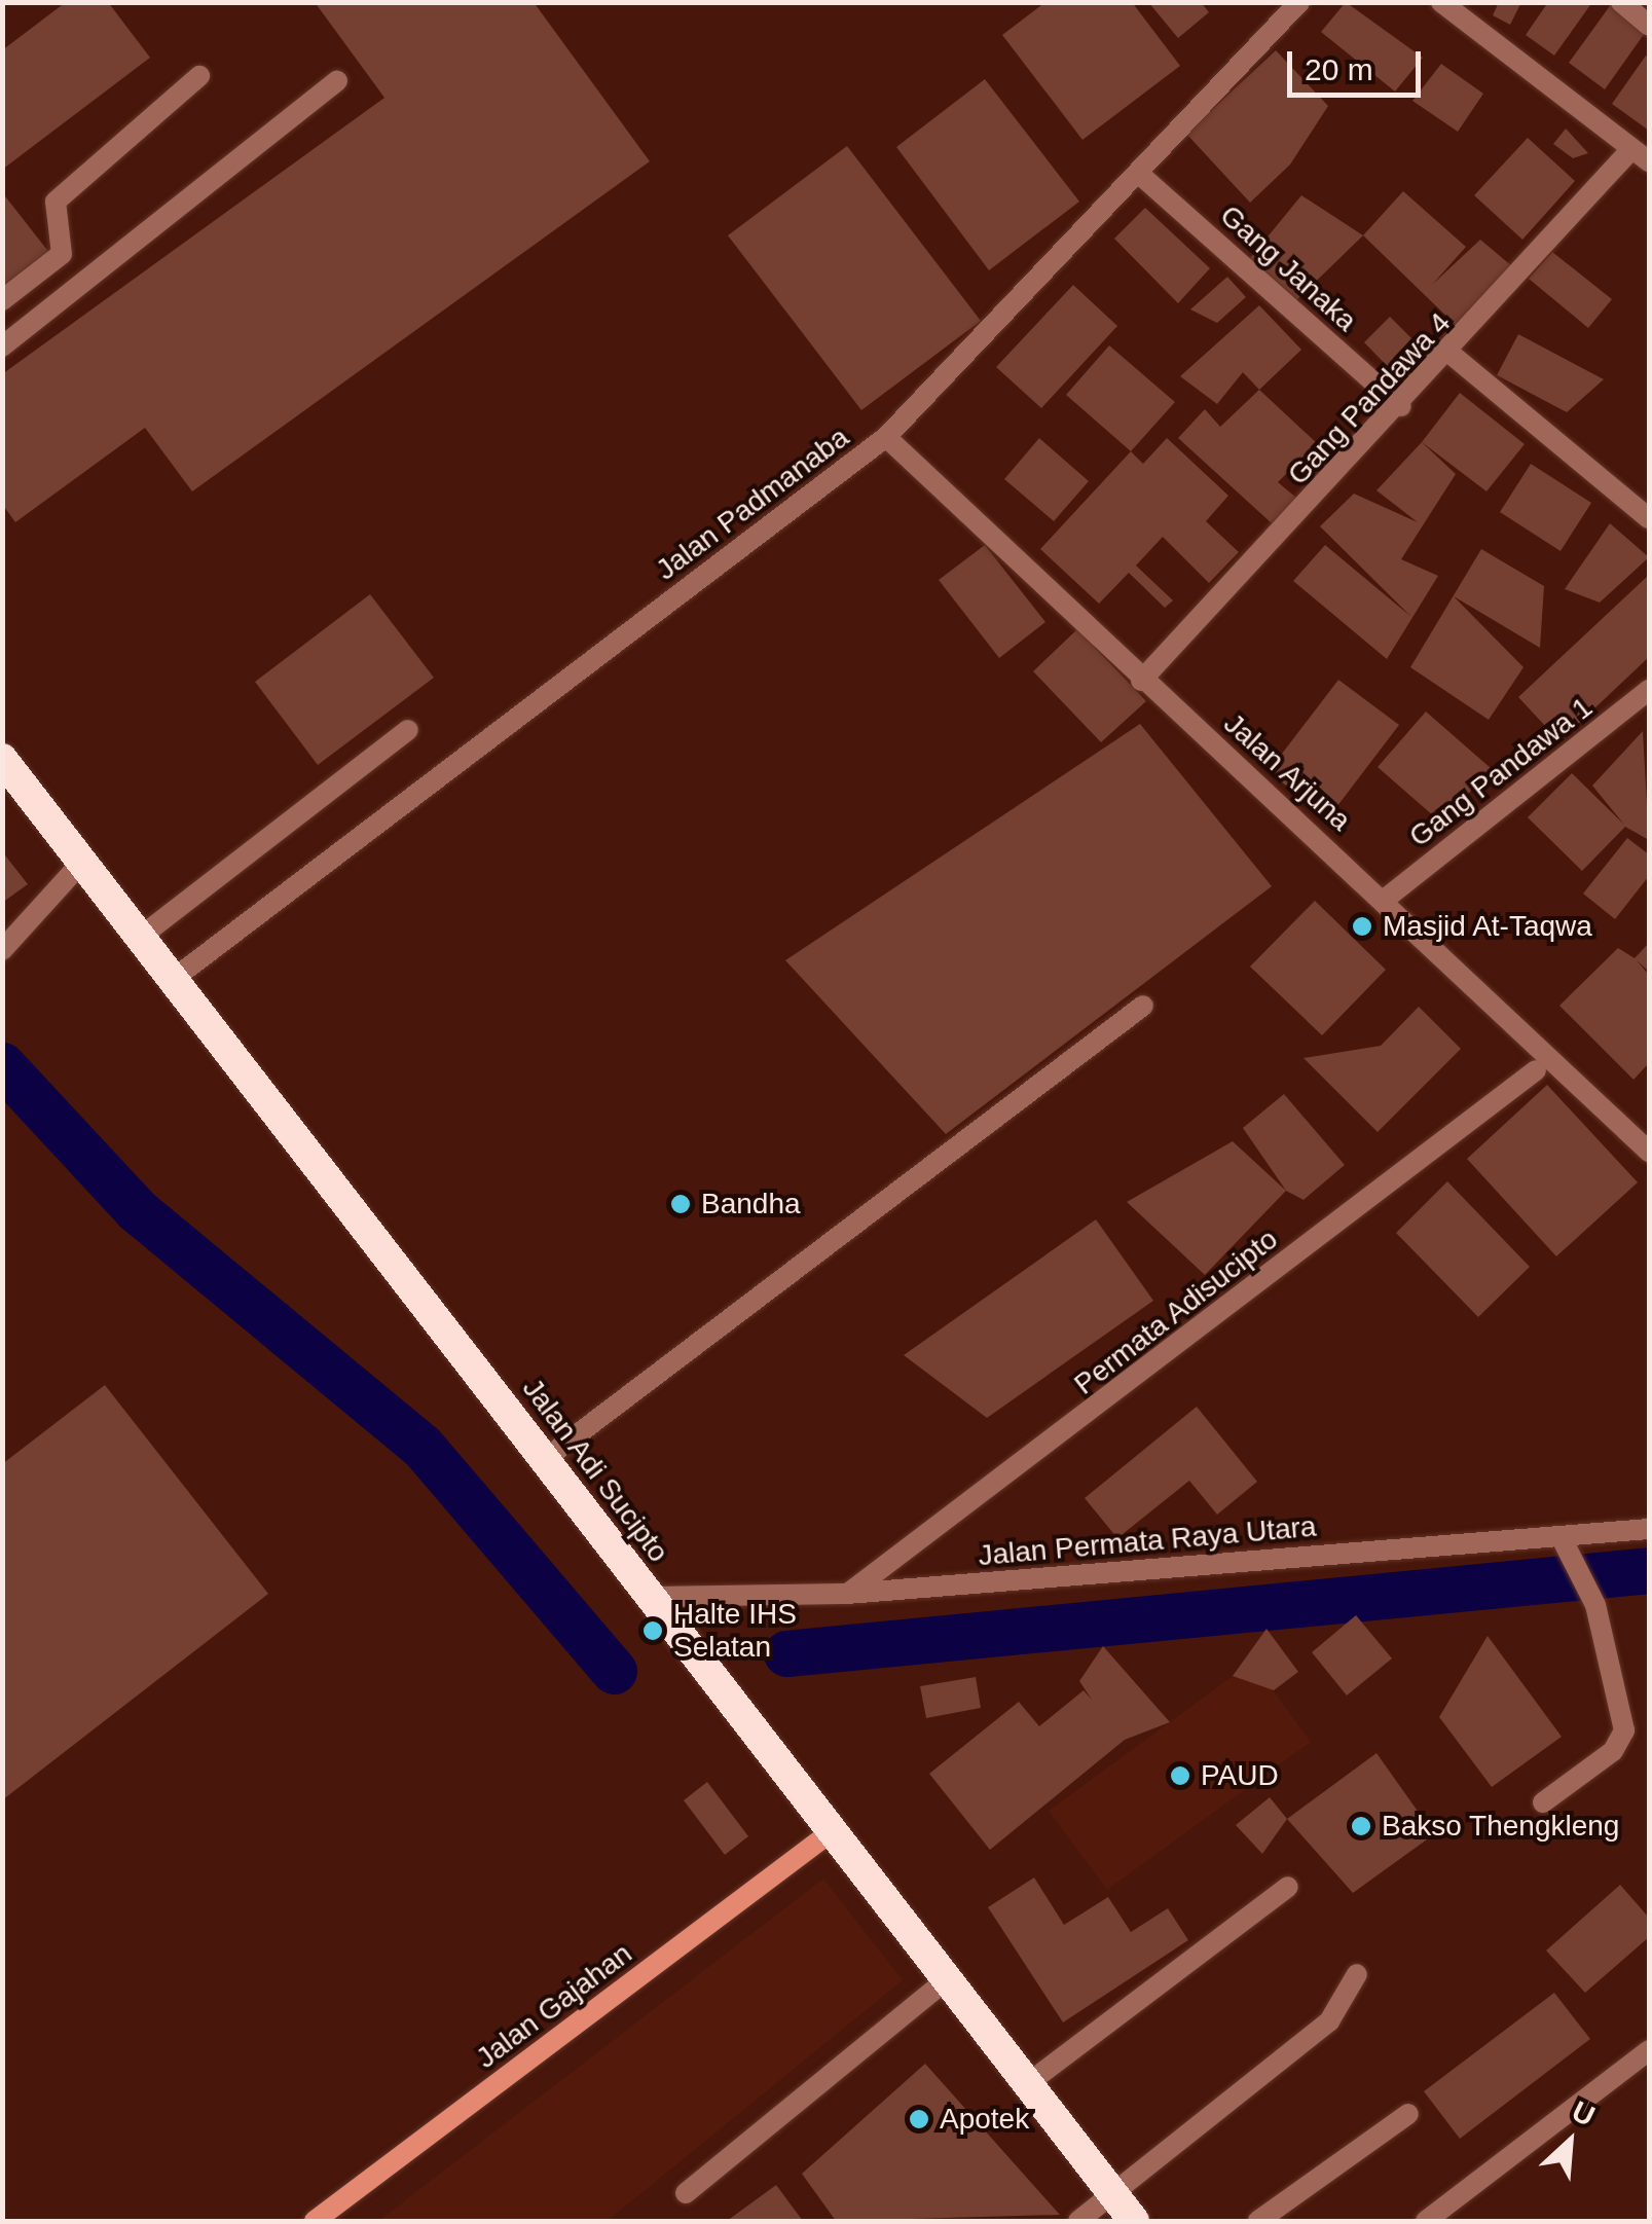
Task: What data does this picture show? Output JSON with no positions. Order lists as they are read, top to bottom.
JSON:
{
  "streets": {
    "highway": ["Jalan Adi Sucipto"],
    "street": [
      "Gang Janaka",
      "Gang Pandawa 4",
      "Jalan Padmanaba",
      "Jalan Arjuna",
      "Gang Pandawa 1",
      "Permata Adisucipto",
      "Jalan Permata Raya Utara",
      "Jalan Gajahan"
    ]
  },
  "crossings": [
    ["Gang Janaka", "Gang Pandawa 4"],
    ["Gang Janaka", "Jalan Padmanaba"],
    ["Gang Pandawa 4", "Jalan Arjuna"],
    ["Jalan Padmanaba", "Jalan Arjuna"],
    ["Jalan Padmanaba", "Jalan Adi Sucipto"],
    ["Jalan Arjuna", "Gang Pandawa 1"],
    ["Permata Adisucipto", "Jalan Permata Raya Utara"],
    ["Jalan Adi Sucipto", "Jalan Permata Raya Utara"],
    ["Jalan Adi Sucipto", "Jalan Gajahan"]
  ],
  "places": [
    "Masjid At-Taqwa",
    "Bandha",
    "Halte IHS Selatan",
    "PAUD",
    "Bakso Thengkleng",
    "Apotek"
  ],
  "scale_bar": "20 m",
  "north": "top right"
}
